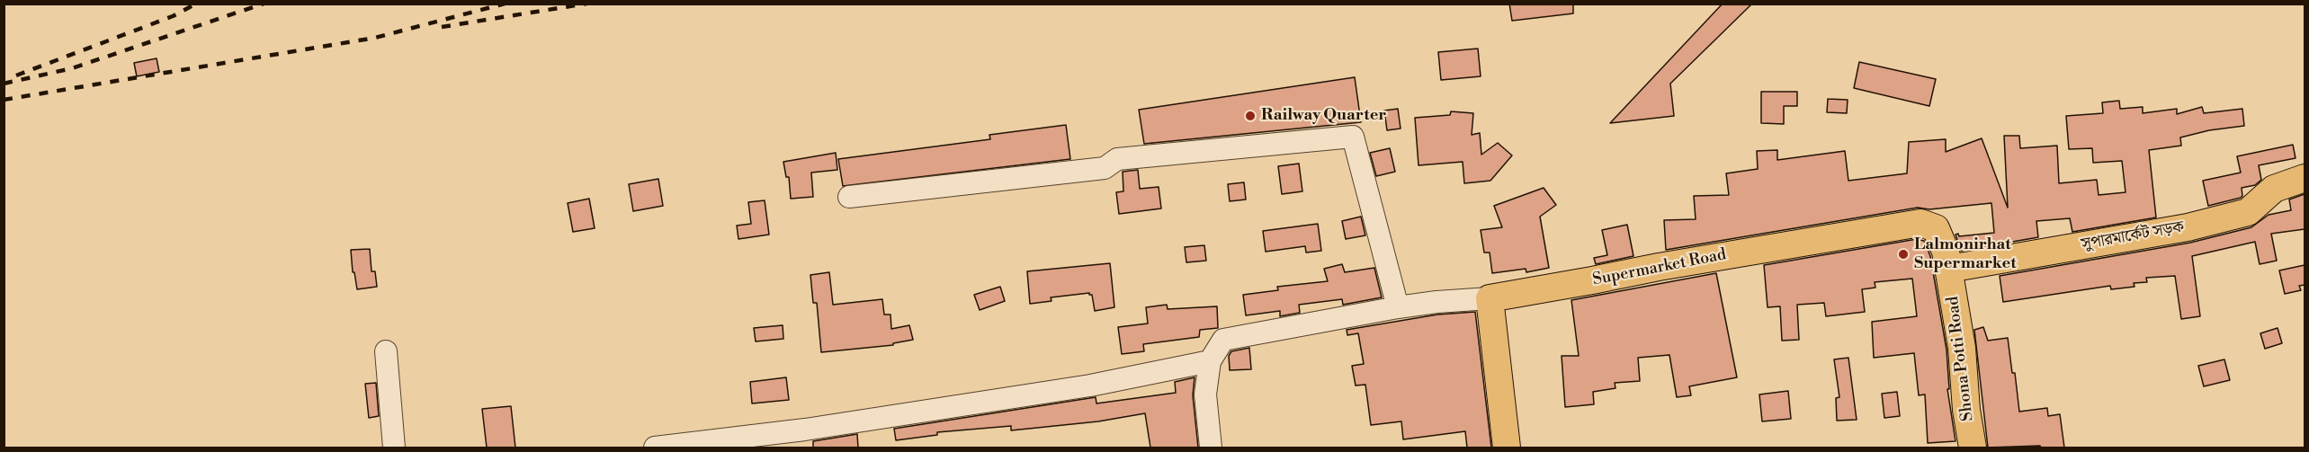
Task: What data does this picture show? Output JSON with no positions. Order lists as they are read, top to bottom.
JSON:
{
  "streets": {
    "main road": ["সুপারমার্কেট সড়ক", "Supermarket Road", "Shona Potti Road"]
  },
  "crossings": [
    ["সুপারমার্কেট সড়ক", "Supermarket Road"],
    ["সুপারমার্কেট সড়ক", "Shona Potti Road"],
    ["Supermarket Road", "Shona Potti Road"]
  ],
  "places": ["Railway Quarter", "Lalmonirhat Supermarket"]
}
